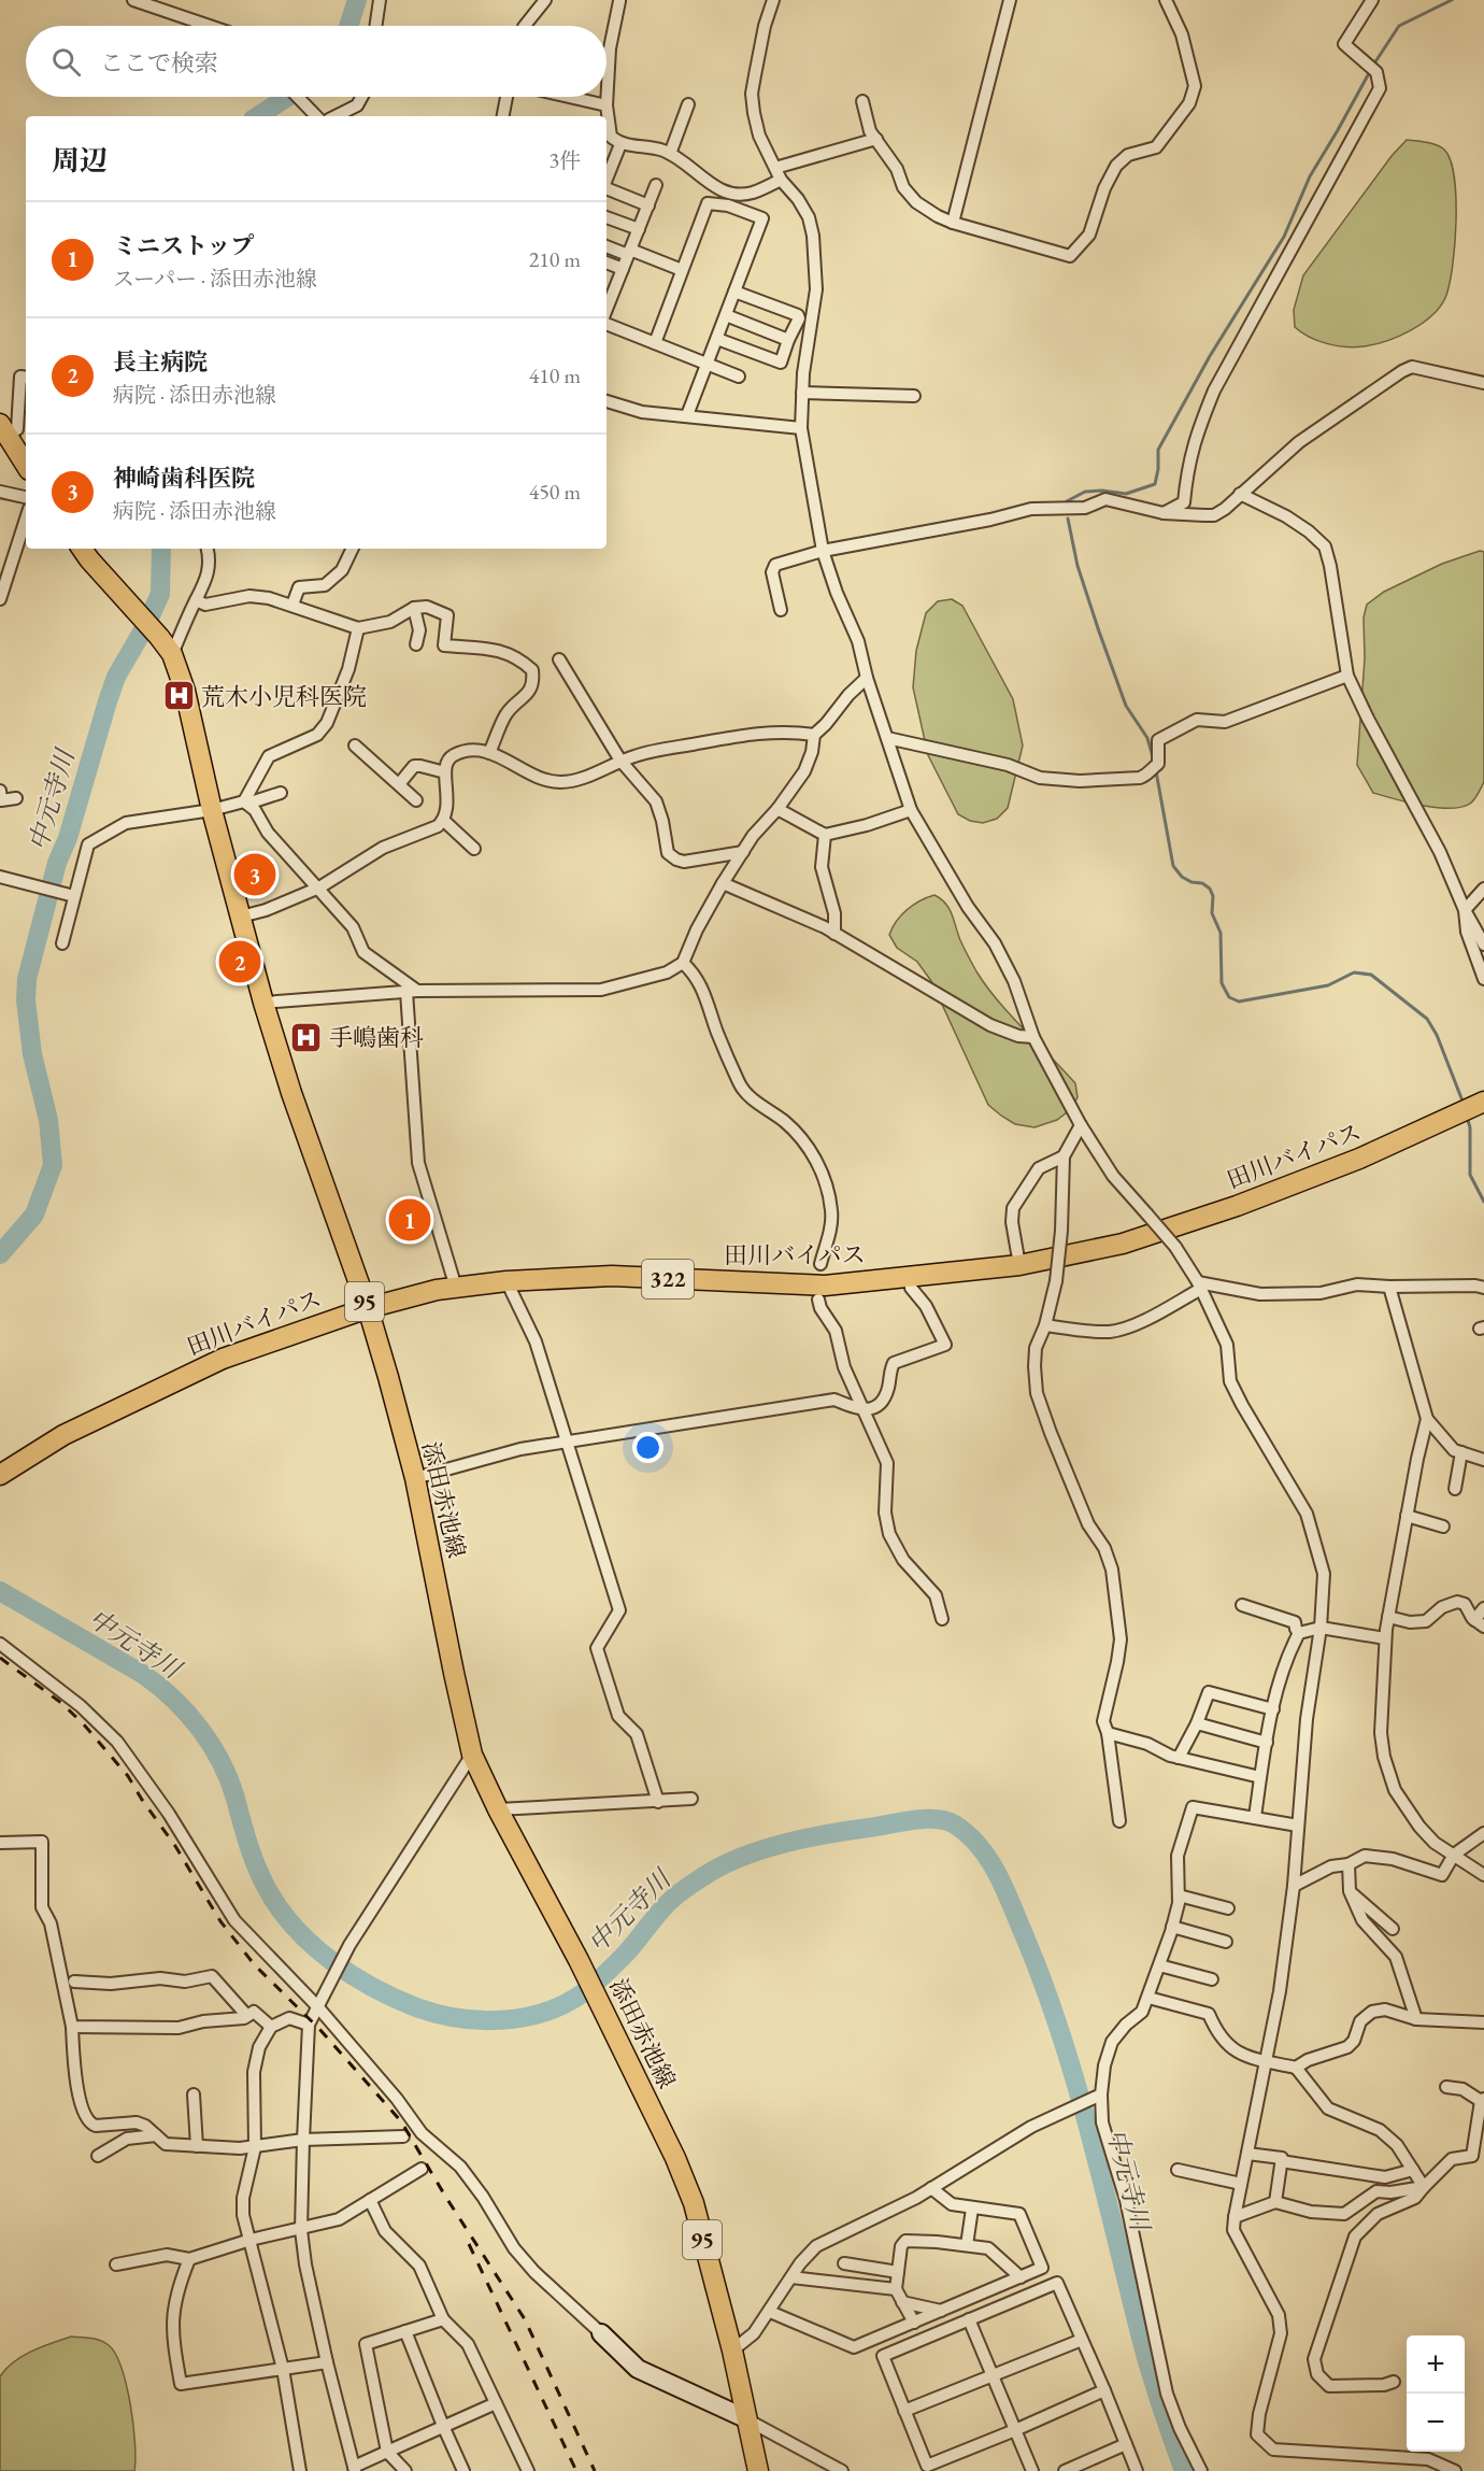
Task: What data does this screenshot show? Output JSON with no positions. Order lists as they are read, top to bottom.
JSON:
{
  "streets": {
    "main road": [
      "田川バイパス",
      "322",
      "95",
      "添田赤池線"
    ]
  },
  "crossings": [
    ["田川バイパス", "添田赤池線"]
  ],
  "water": ["中元寺川"],
  "places": {
    "hospital": ["荒木小児科医院", "手嶋歯科"]
  },
  "page": {
    "search": "ここで検索",
    "heading": ["周辺", "3件"],
    "list": [
      {
        "mark": "1",
        "name": "ミニストップ",
        "note": "スーパー · 添田赤池線",
        "value": "210 m"
      },
      {
        "mark": "2",
        "name": "長主病院",
        "note": "病院 · 添田赤池線",
        "value": "410 m"
      },
      {
        "mark": "3",
        "name": "神崎歯科医院",
        "note": "病院 · 添田赤池線",
        "value": "450 m"
      }
    ],
    "pins": ["3", "2", "1"],
    "map_buttons": ["+", "−"]
  }
}
